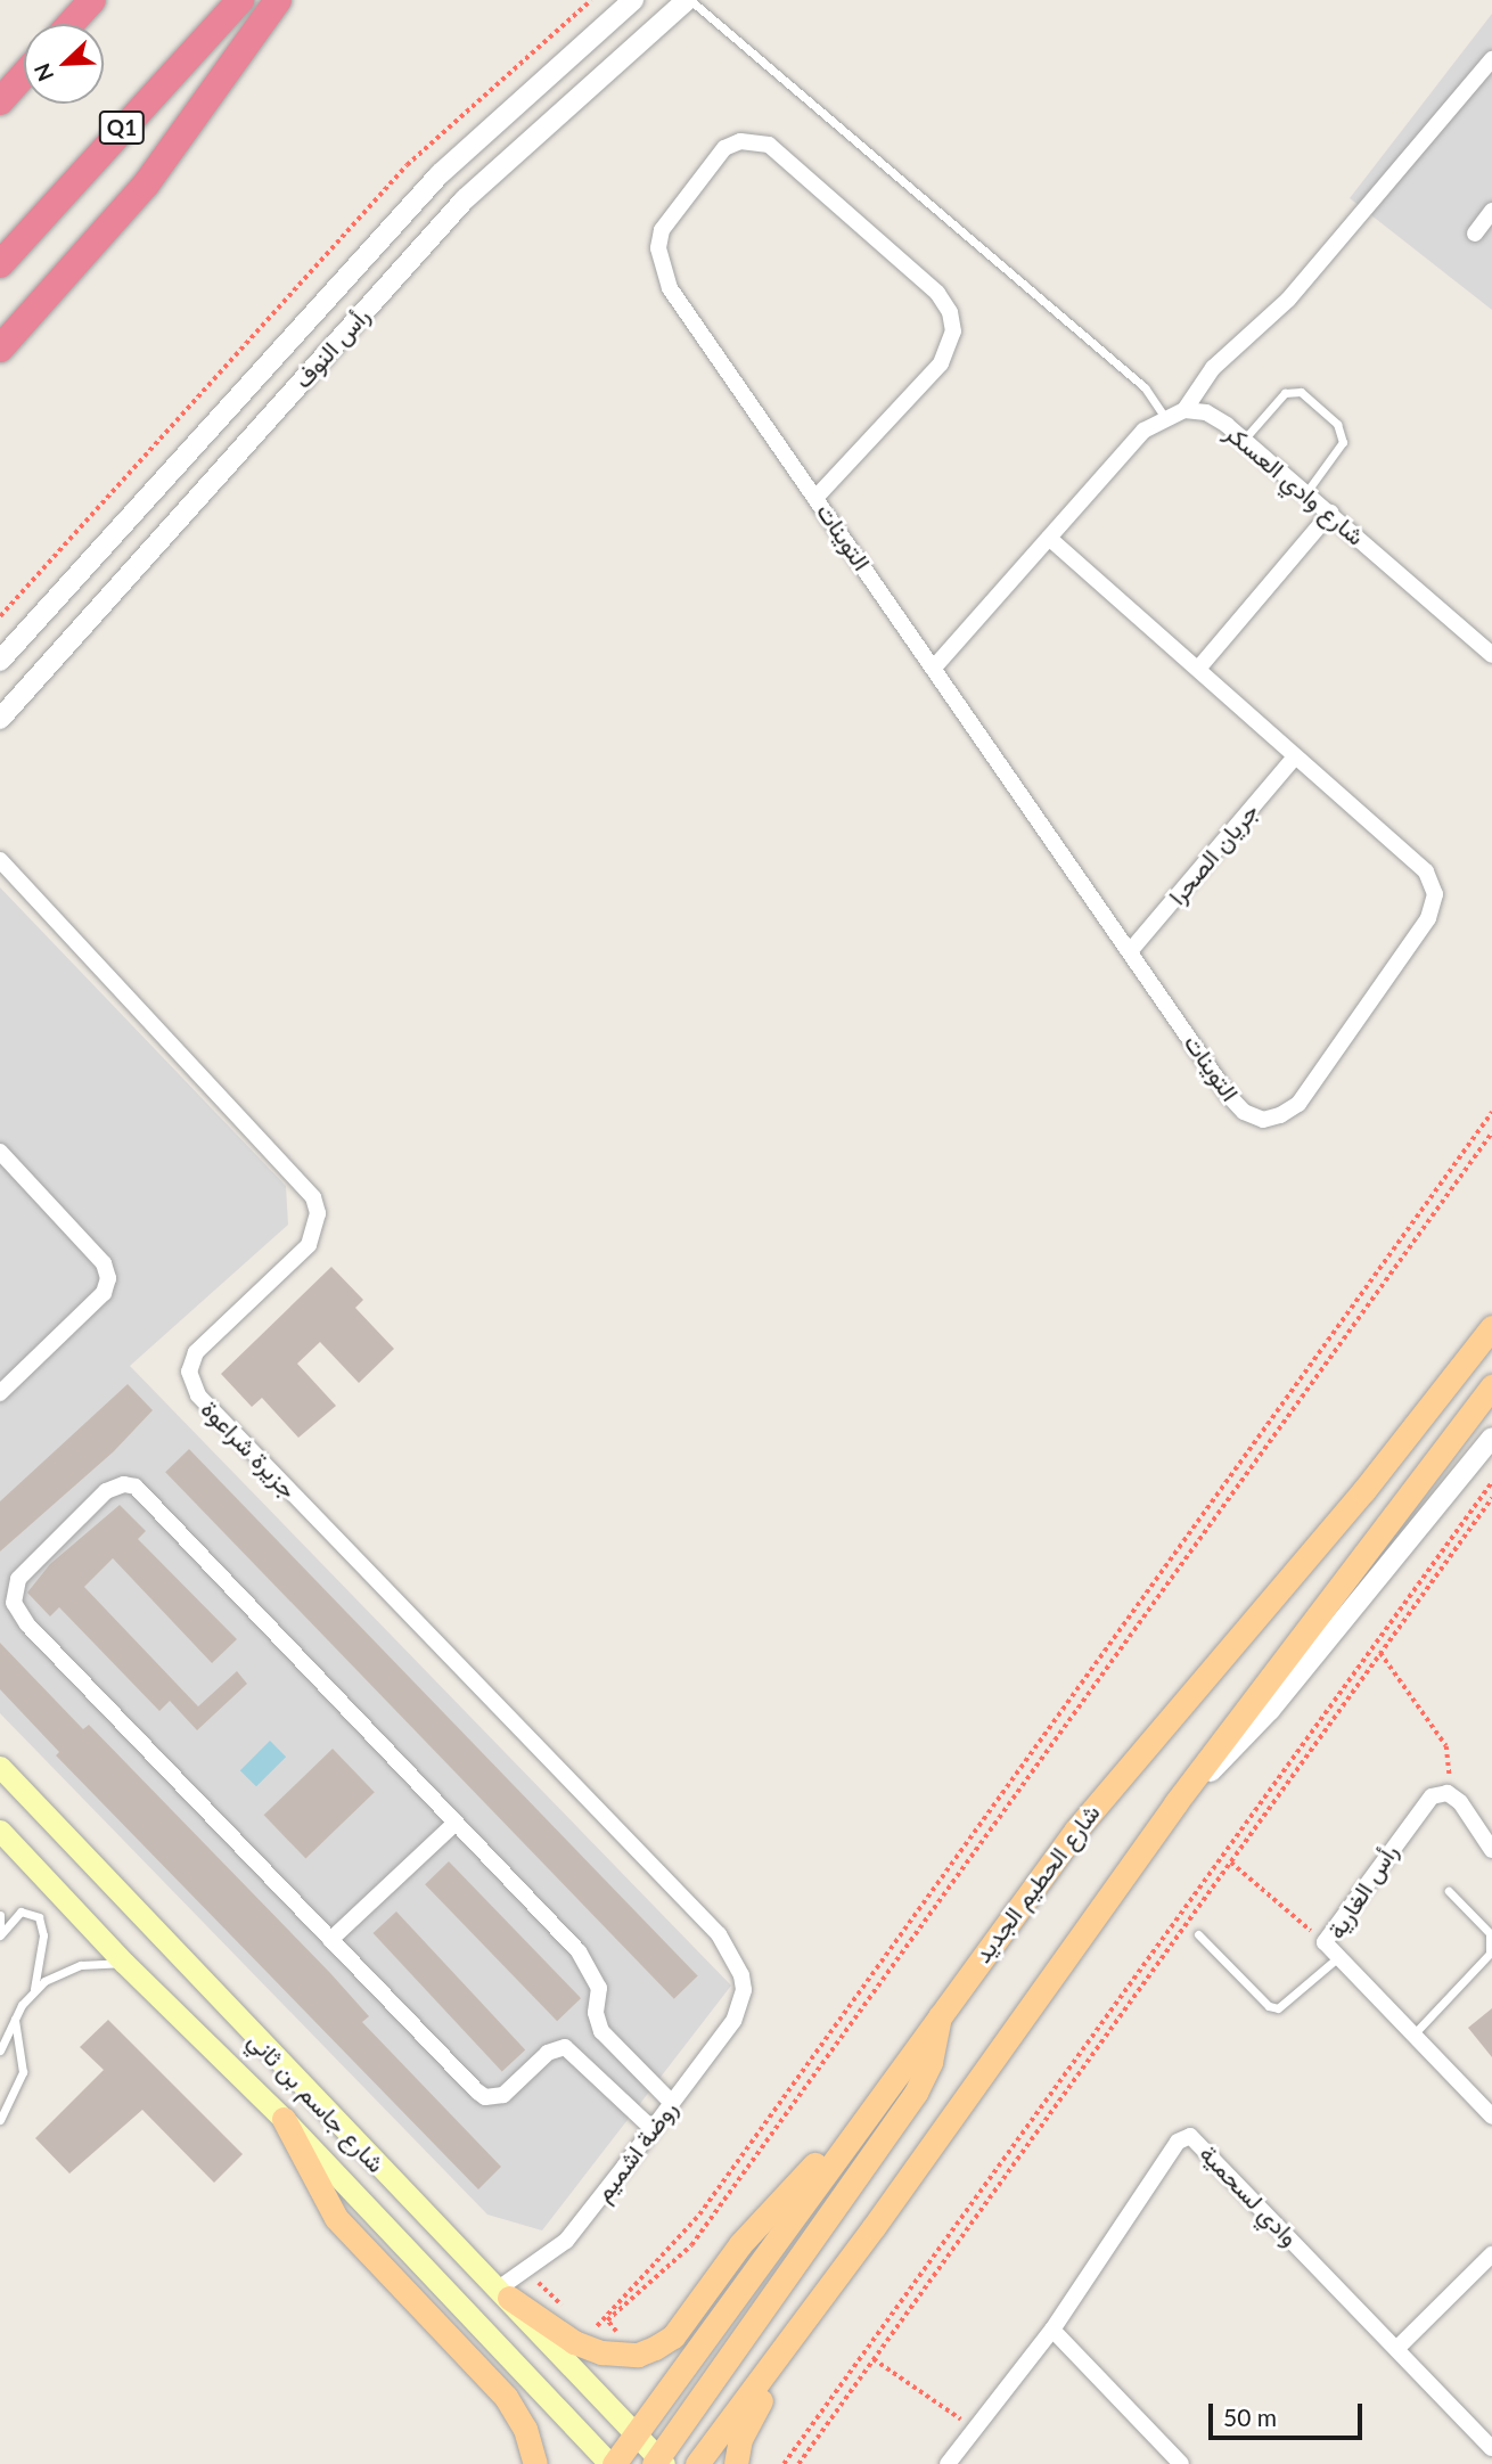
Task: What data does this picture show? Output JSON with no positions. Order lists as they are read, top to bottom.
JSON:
{
  "streets": {
    "highway": ["Q1"],
    "main road": ["شارع الحطيم الجديد", "شارع جاسم بن ثاني"],
    "street": [
      "رأس النوف",
      "شارع وادي العسكر",
      "التوينات",
      "جريان الصحرا",
      "جزيرة شراعوة",
      "رأس الغارية",
      "روضة اشميم",
      "وادي لسحمية"
    ]
  },
  "crossings": [
    ["التوينات", "جريان الصحرا"],
    ["جزيرة شراعوة", "روضة اشميم"],
    ["شارع الحطيم الجديد", "شارع جاسم بن ثاني"],
    ["شارع جاسم بن ثاني", "روضة اشميم"]
  ],
  "scale_bar": "50 m",
  "north": "bottom left"
}
